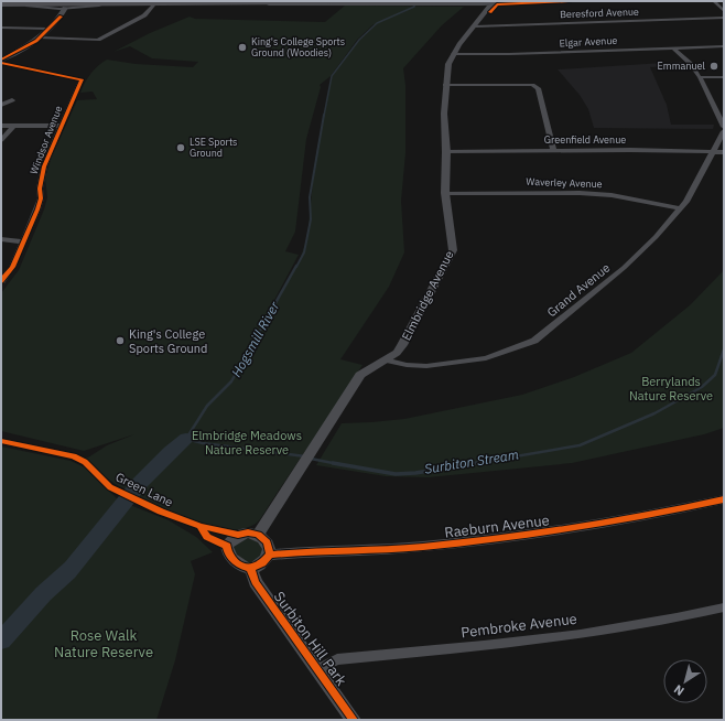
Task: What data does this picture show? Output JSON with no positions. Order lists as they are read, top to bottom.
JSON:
{
  "streets": {
    "street": [
      "Beresford Avenue",
      "Elgar Avenue",
      "Windsor Avenue",
      "Greenfield Avenue",
      "Waverley Avenue",
      "Grand Avenue",
      "Elmbridge Avenue",
      "Raeburn Avenue",
      "Pembroke Avenue",
      "Surbiton Hill Park"
    ],
    "cycle path": ["Green Lane"]
  },
  "crossings": [
    ["Beresford Avenue", "Elmbridge Avenue"],
    ["Elgar Avenue", "Elmbridge Avenue"],
    ["Greenfield Avenue", "Grand Avenue"],
    ["Greenfield Avenue", "Elmbridge Avenue"],
    ["Waverley Avenue", "Grand Avenue"],
    ["Waverley Avenue", "Elmbridge Avenue"],
    ["Grand Avenue", "Elmbridge Avenue"],
    ["Elmbridge Avenue", "Raeburn Avenue"],
    ["Elmbridge Avenue", "Surbiton Hill Park"],
    ["Raeburn Avenue", "Surbiton Hill Park"],
    ["Pembroke Avenue", "Surbiton Hill Park"]
  ],
  "water": ["Hogsmill River", "Surbiton Stream"],
  "parks": ["Berrylands Nature Reserve", "Elmbridge Meadows Nature Reserve", "Rose Walk Nature Reserve"],
  "places": [
    "King's College Sports Ground (Woodies)",
    "Emmanuel",
    "LSE Sports Ground",
    "King's College Sports Ground"
  ],
  "north": "bottom left"
}
